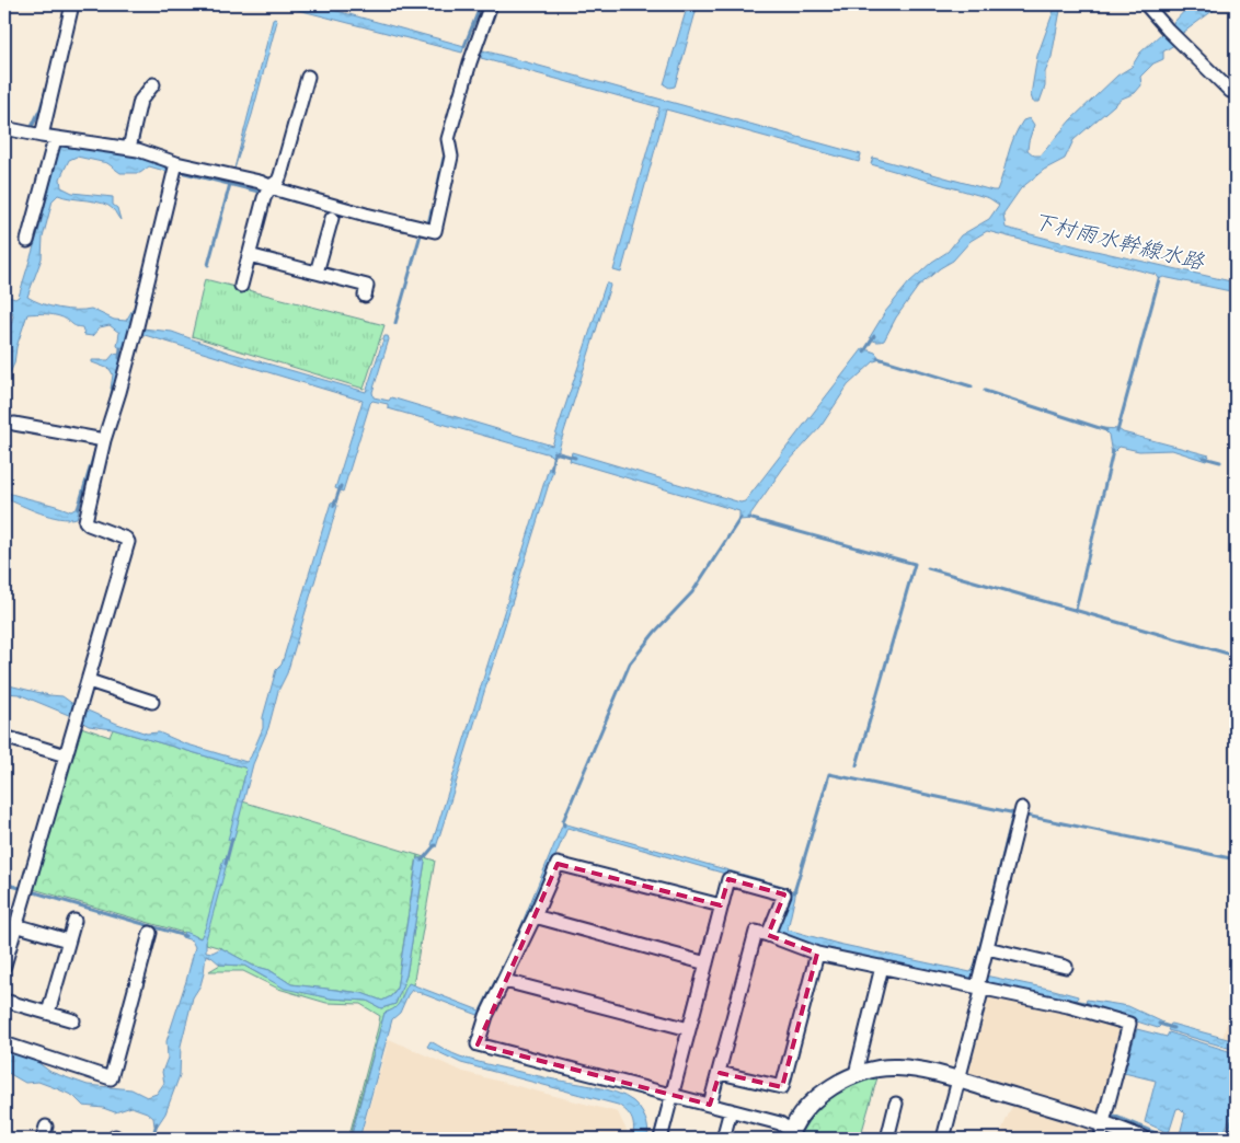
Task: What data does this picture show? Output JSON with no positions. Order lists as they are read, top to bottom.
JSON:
{
  "water": ["下村雨水幹線水路"]
}
